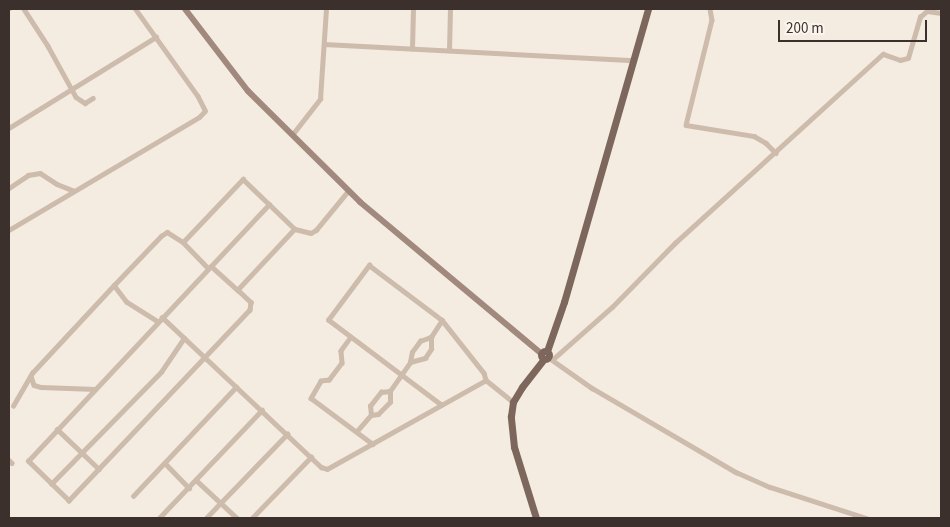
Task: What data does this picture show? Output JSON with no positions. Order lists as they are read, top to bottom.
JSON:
{
  "scale_bar": "200 m"
}
